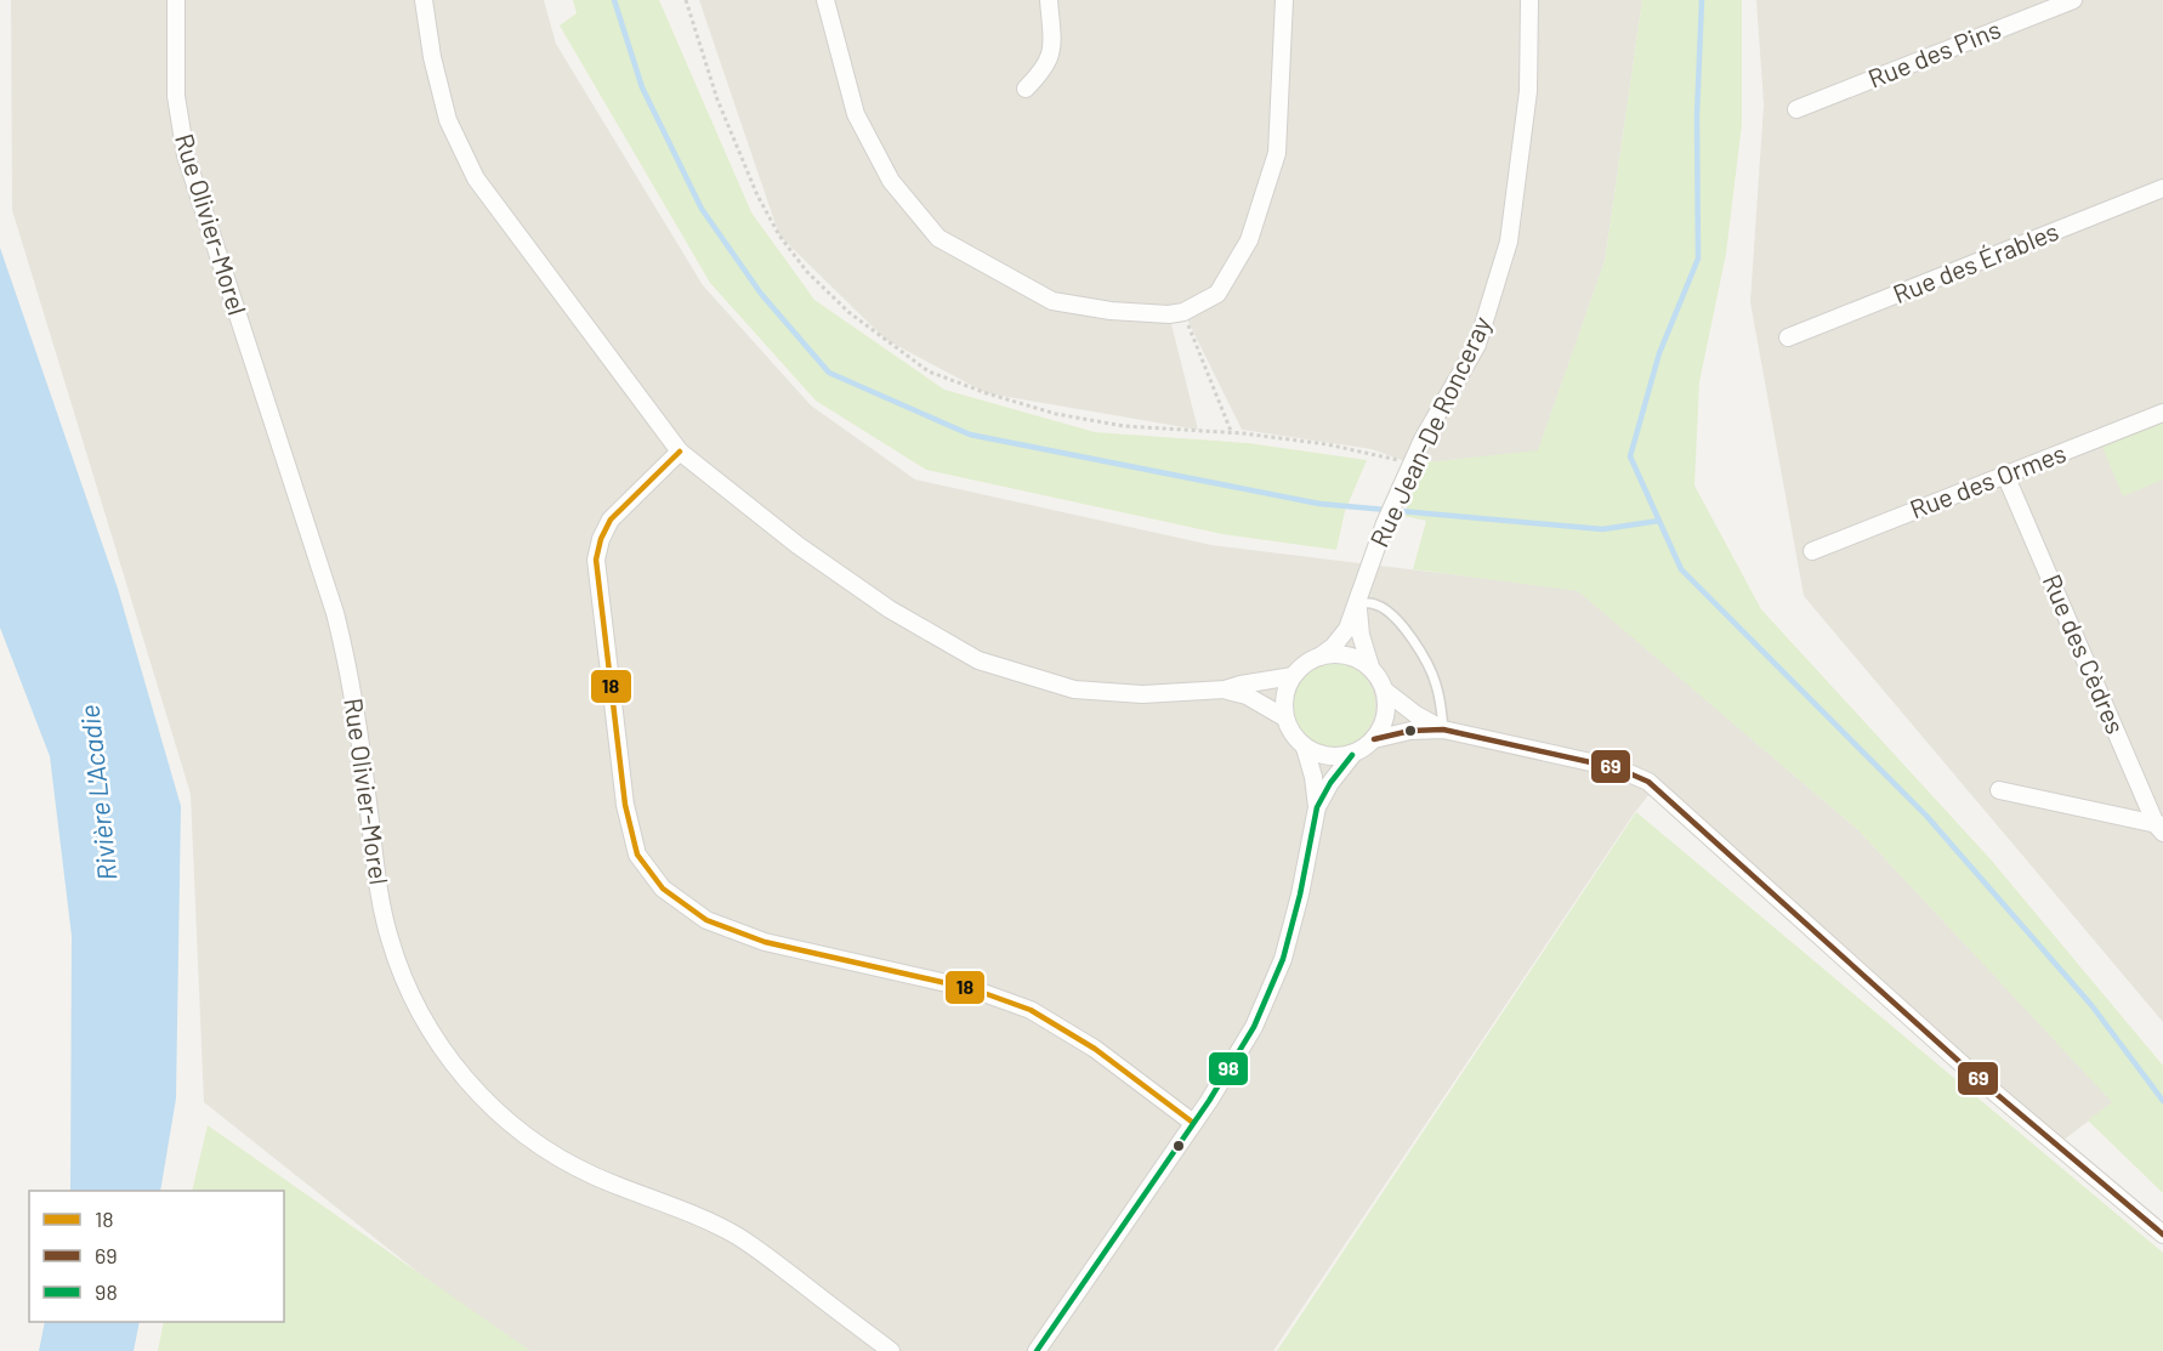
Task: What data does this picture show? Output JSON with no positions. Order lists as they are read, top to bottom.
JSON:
{
  "streets": {
    "street": [
      "Rue des Pins",
      "Rue Olivier-Morel",
      "Rue des Érables",
      "Rue Jean-De Ronceray",
      "Rue des Ormes",
      "Rue des Cèdres"
    ]
  },
  "crossings": [
    ["Rue des Ormes", "Rue des Cèdres"]
  ],
  "water": ["Rivière L'Acadie"],
  "lines": ["transit line 18", "transit line 69", "transit line 98"],
  "legend": ["18", "69", "98"]
}
